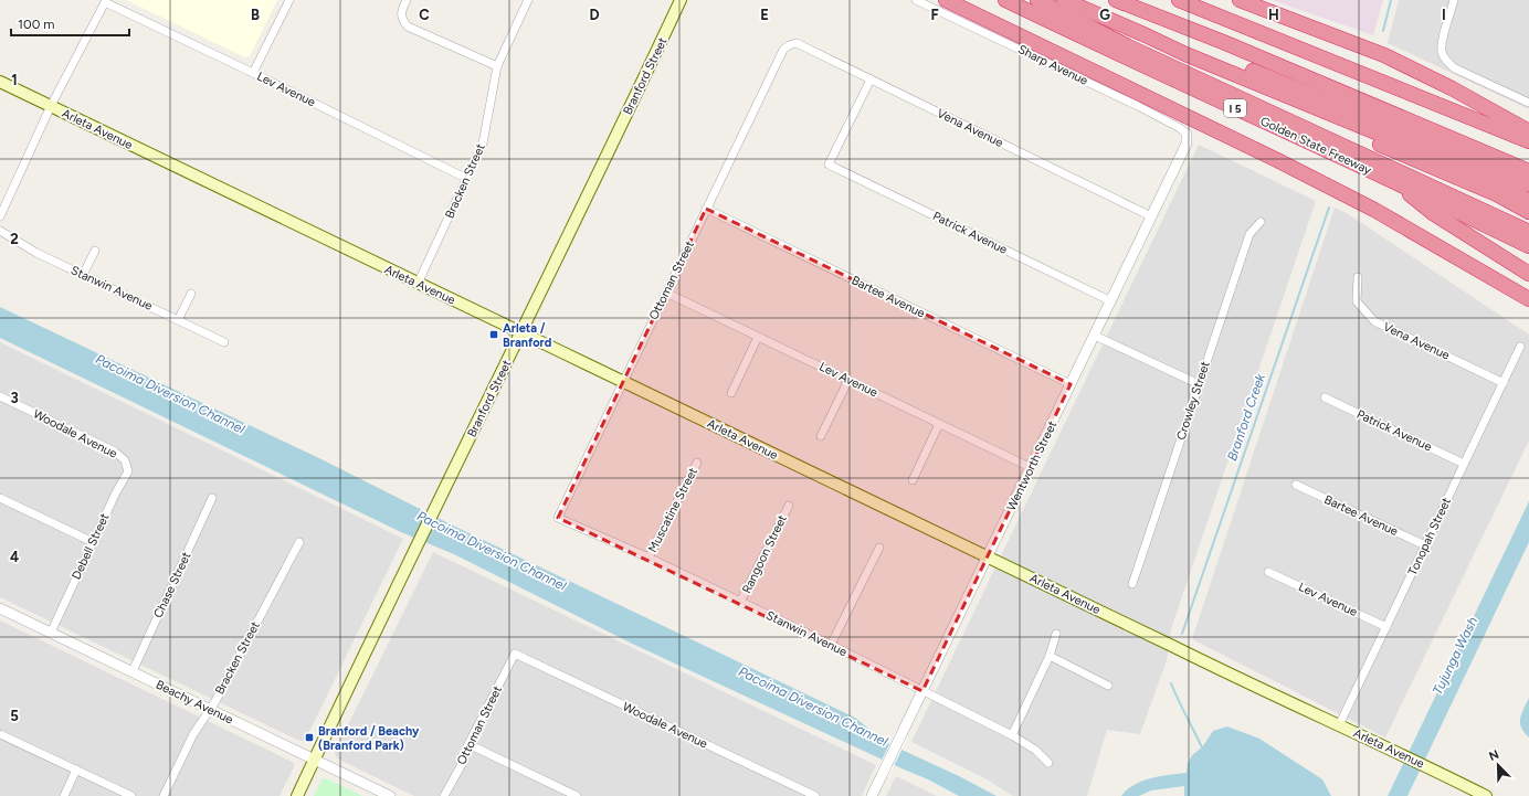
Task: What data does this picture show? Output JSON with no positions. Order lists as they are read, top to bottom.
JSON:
{
  "streets": {
    "highway": ["I 5", "Golden State Freeway"],
    "main road": ["Branford Street", "Arleta Avenue"],
    "street": [
      "Sharp Avenue",
      "Lev Avenue",
      "Vena Avenue",
      "Bracken Street",
      "Patrick Avenue",
      "Ottoman Street",
      "Stanwin Avenue",
      "Bartee Avenue",
      "Crowley Street",
      "Woodale Avenue",
      "Wentworth Street",
      "Muscatine Street",
      "Tonopah Street",
      "Debell Street",
      "Rangoon Street",
      "Chase Street",
      "Beachy Avenue"
    ]
  },
  "crossings": [
    ["Sharp Avenue", "Wentworth Street"],
    ["Branford Street", "Arleta Avenue"],
    ["Branford Street", "Beachy Avenue"],
    ["Lev Avenue", "Bracken Street"],
    ["Lev Avenue", "Ottoman Street"],
    ["Lev Avenue", "Wentworth Street"],
    ["Lev Avenue", "Tonopah Street"],
    ["Vena Avenue", "Patrick Avenue"],
    ["Vena Avenue", "Ottoman Street"],
    ["Vena Avenue", "Wentworth Street"],
    ["Vena Avenue", "Tonopah Street"],
    ["Arleta Avenue", "Bracken Street"],
    ["Arleta Avenue", "Ottoman Street"],
    ["Arleta Avenue", "Wentworth Street"],
    ["Arleta Avenue", "Tonopah Street"],
    ["Bracken Street", "Beachy Avenue"],
    ["Patrick Avenue", "Wentworth Street"],
    ["Patrick Avenue", "Tonopah Street"],
    ["Ottoman Street", "Stanwin Avenue"],
    ["Ottoman Street", "Bartee Avenue"],
    ["Ottoman Street", "Woodale Avenue"],
    ["Stanwin Avenue", "Wentworth Street"],
    ["Stanwin Avenue", "Muscatine Street"],
    ["Stanwin Avenue", "Rangoon Street"],
    ["Bartee Avenue", "Wentworth Street"],
    ["Bartee Avenue", "Tonopah Street"],
    ["Woodale Avenue", "Debell Street"],
    ["Debell Street", "Beachy Avenue"],
    ["Chase Street", "Beachy Avenue"]
  ],
  "water": ["Pacoima Diversion Channel", "Branford Creek", "Tujunga Wash"],
  "places": {
    "transit": ["Arleta / Branford", "Branford / Beachy (Branford Park)"]
  },
  "scale_bar": "100 m",
  "north": "top left",
  "grid": {
    "columns": [
      "B",
      "C",
      "D",
      "E",
      "F",
      "G",
      "H",
      "I"
    ],
    "rows": [
      "1",
      "2",
      "3",
      "4",
      "5"
    ]
  }
}
